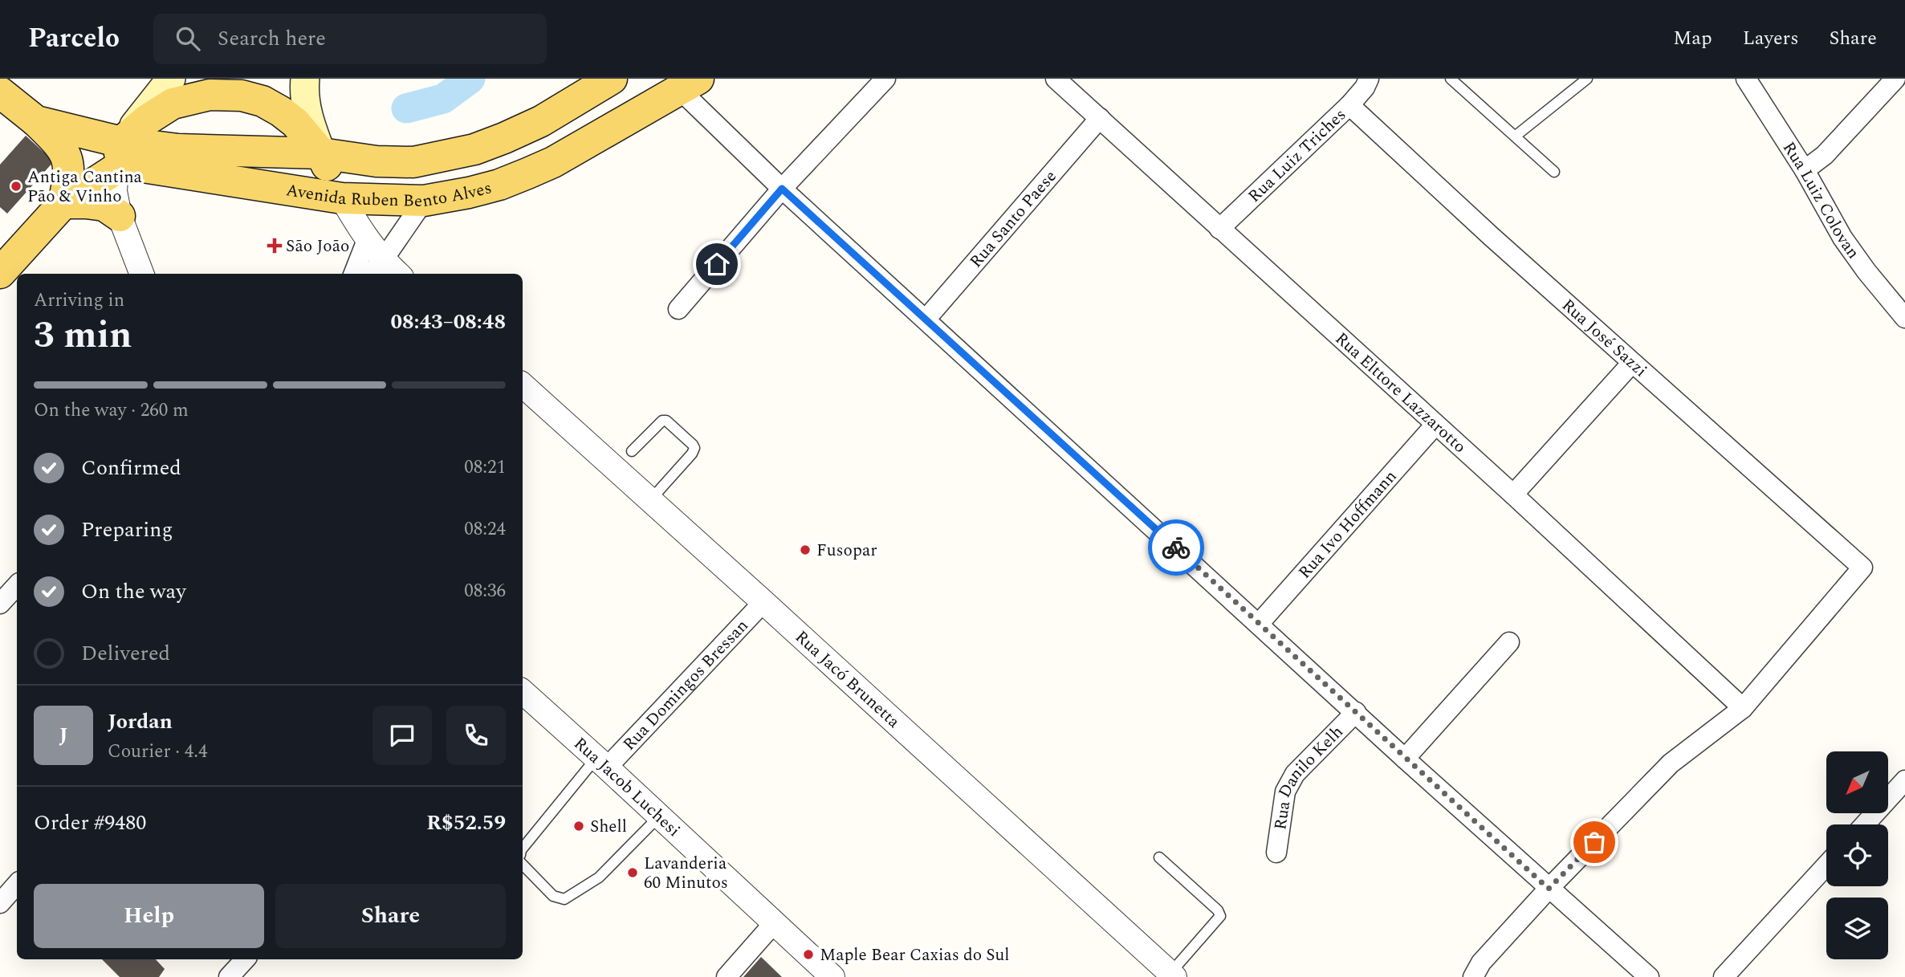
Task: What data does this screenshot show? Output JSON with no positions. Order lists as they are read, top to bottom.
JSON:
{
  "streets": {
    "main road": ["Avenida Ruben Bento Alves"],
    "street": [
      "Rua Luiz Triches",
      "Rua Luiz Colovan",
      "Rua Santo Paese",
      "Rua José Sazzi",
      "Rua Elttore Lazzarotto",
      "Rua Ivo Hoffmann",
      "Rua Jacó Brunetta",
      "Rua Domingos Bressan",
      "Rua Danilo Kelh",
      "Rua Jacob Luchesi"
    ]
  },
  "crossings": [
    ["Rua Luiz Triches", "Rua José Sazzi"],
    ["Rua Luiz Triches", "Rua Elttore Lazzarotto"],
    ["Rua Santo Paese", "Rua Elttore Lazzarotto"],
    ["Rua José Sazzi", "Rua Elttore Lazzarotto"],
    ["Rua Elttore Lazzarotto", "Rua Ivo Hoffmann"],
    ["Rua Jacó Brunetta", "Rua Domingos Bressan"],
    ["Rua Domingos Bressan", "Rua Jacob Luchesi"]
  ],
  "places": {
    "other": [
      "Antiga Cantina Pão & Vinho",
      "Fusopar",
      "Shell",
      "Lavanderia 60 Minutos",
      "Maple Bear Caxias do Sul"
    ],
    "health": ["São João"]
  },
  "north": "bottom left",
  "page": {
    "header": "Parcelo",
    "search": "Search here",
    "nav": ["Map", "Layers", "Share"],
    "heading": ["3 min", "Arriving in", "08:43–08:48"],
    "panel": [
      "Jordan",
      "Courier · 4.4",
      "Order #9480",
      "R$52.59"
    ],
    "bar": "On the way · 260 m",
    "list": [
      ["Confirmed", "08:21"],
      ["Preparing", "08:24"],
      ["On the way", "08:36"],
      "Delivered"
    ],
    "round": "J",
    "buttons": ["Help", "Share"]
  }
}
